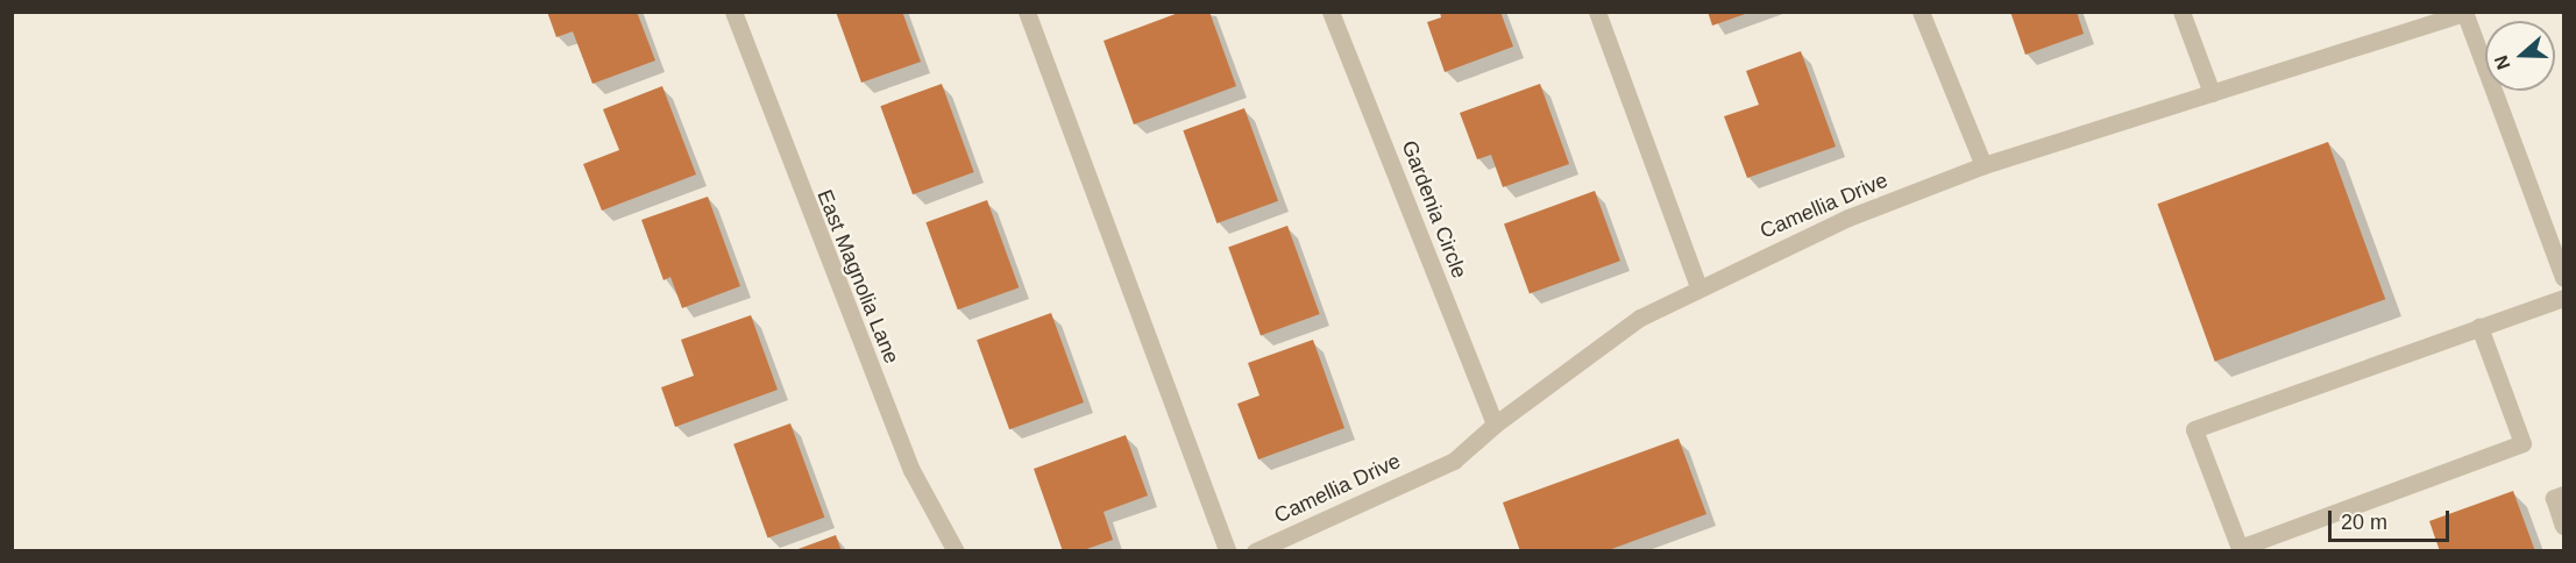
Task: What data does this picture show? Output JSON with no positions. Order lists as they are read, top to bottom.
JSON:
{
  "streets": {
    "street": ["Camellia Drive", "Gardenia Circle", "East Magnolia Lane"]
  },
  "crossings": [
    ["Camellia Drive", "Gardenia Circle"]
  ],
  "scale_bar": "20 m",
  "north": "left"
}
